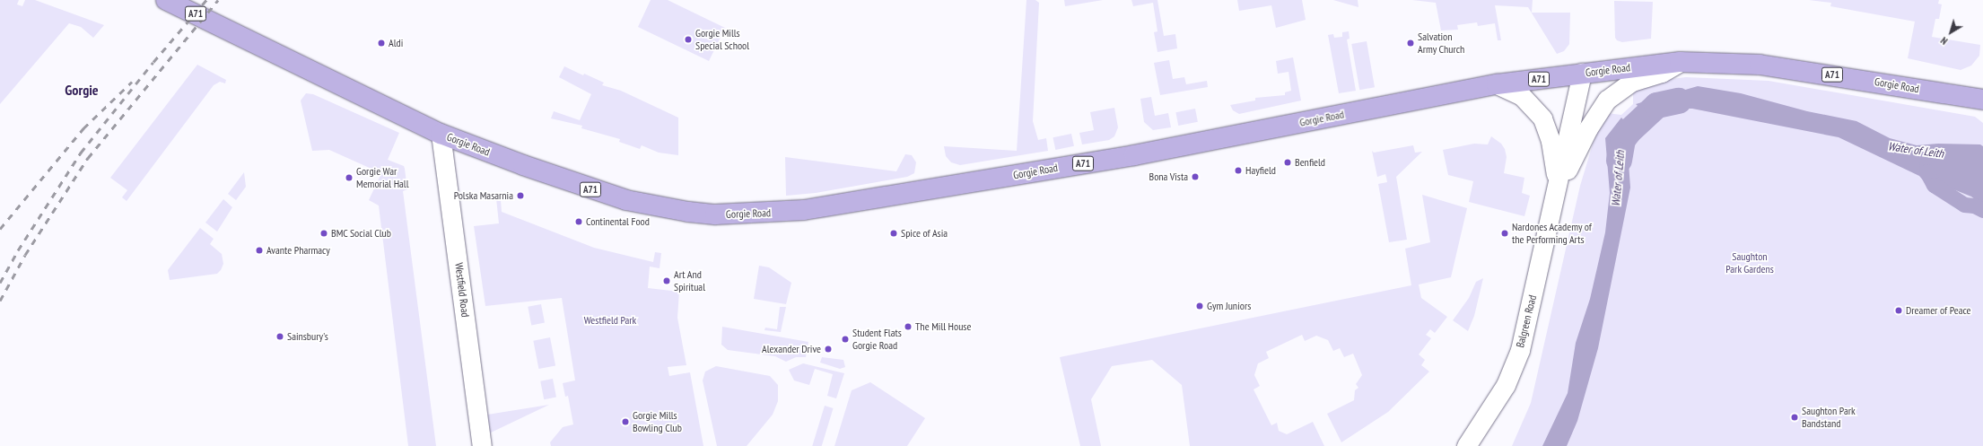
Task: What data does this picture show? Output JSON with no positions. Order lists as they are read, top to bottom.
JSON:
{
  "streets": {
    "main road": ["A71", "Gorgie Road"],
    "street": ["Westfield Road", "Balgreen Road"]
  },
  "crossings": [
    ["Gorgie Road", "Westfield Road"],
    ["Gorgie Road", "Balgreen Road"]
  ],
  "districts": ["Gorgie"],
  "water": ["Water of Leith"],
  "parks": ["Saughton Park Gardens", "Westfield Park"],
  "places": [
    "Gorgie Mills Special School",
    "Aldi",
    "Salvation Army Church",
    "Benfield",
    "Hayfield",
    "Bona Vista",
    "Gorgie War Memorial Hall",
    "Polska Masarnia",
    "Continental Food",
    "BMC Social Club",
    "Spice of Asia",
    "Nardones Academy of the Performing Arts",
    "Avante Pharmacy",
    "Art And Spiritual",
    "Gym Juniors",
    "Dreamer of Peace",
    "The Mill House",
    "Sainsbury's",
    "Student Flats Gorgie Road",
    "Alexander Drive",
    "Saughton Park Bandstand",
    "Gorgie Mills Bowling Club"
  ],
  "north": "bottom left"
}
